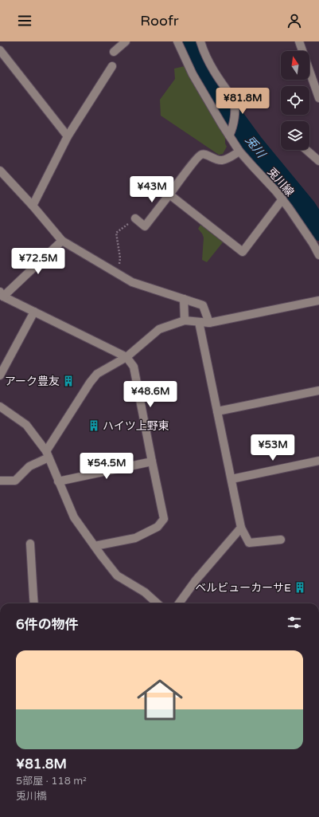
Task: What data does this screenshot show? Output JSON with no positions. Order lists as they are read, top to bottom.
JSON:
{
  "streets": {
    "street": ["兎川線"]
  },
  "water": ["兎川"],
  "places": {
    "building": ["アーク豊友", "ハイツ上野東", "ベルビューカーサE"]
  },
  "north": "top",
  "page": {
    "header": "Roofr",
    "price": [
      "¥81.8M",
      "¥43M",
      "¥72.5M",
      "¥48.6M",
      "¥53M",
      "¥54.5M"
    ],
    "heading": "6件の物件",
    "list": [
      {
        "name": "¥81.8M",
        "note": "5部屋 · 118 m² · 兎川橋"
      }
    ]
  }
}
